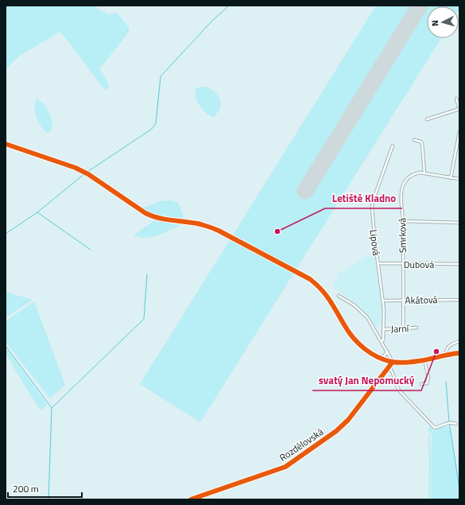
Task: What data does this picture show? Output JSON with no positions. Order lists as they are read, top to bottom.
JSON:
{
  "streets": {
    "street": [
      "Smrková",
      "Lipová",
      "Dubová",
      "Akátová",
      "Jarní",
      "Rozdělovská"
    ]
  },
  "crossings": [
    ["Smrková", "Dubová"],
    ["Smrková", "Akátová"],
    ["Smrková", "Jarní"],
    ["Lipová", "Dubová"],
    ["Lipová", "Akátová"],
    ["Lipová", "Jarní"]
  ],
  "places": ["Letiště Kladno", "svatý Jan Nepomucký"],
  "scale_bar": "200 m",
  "north": "left"
}
